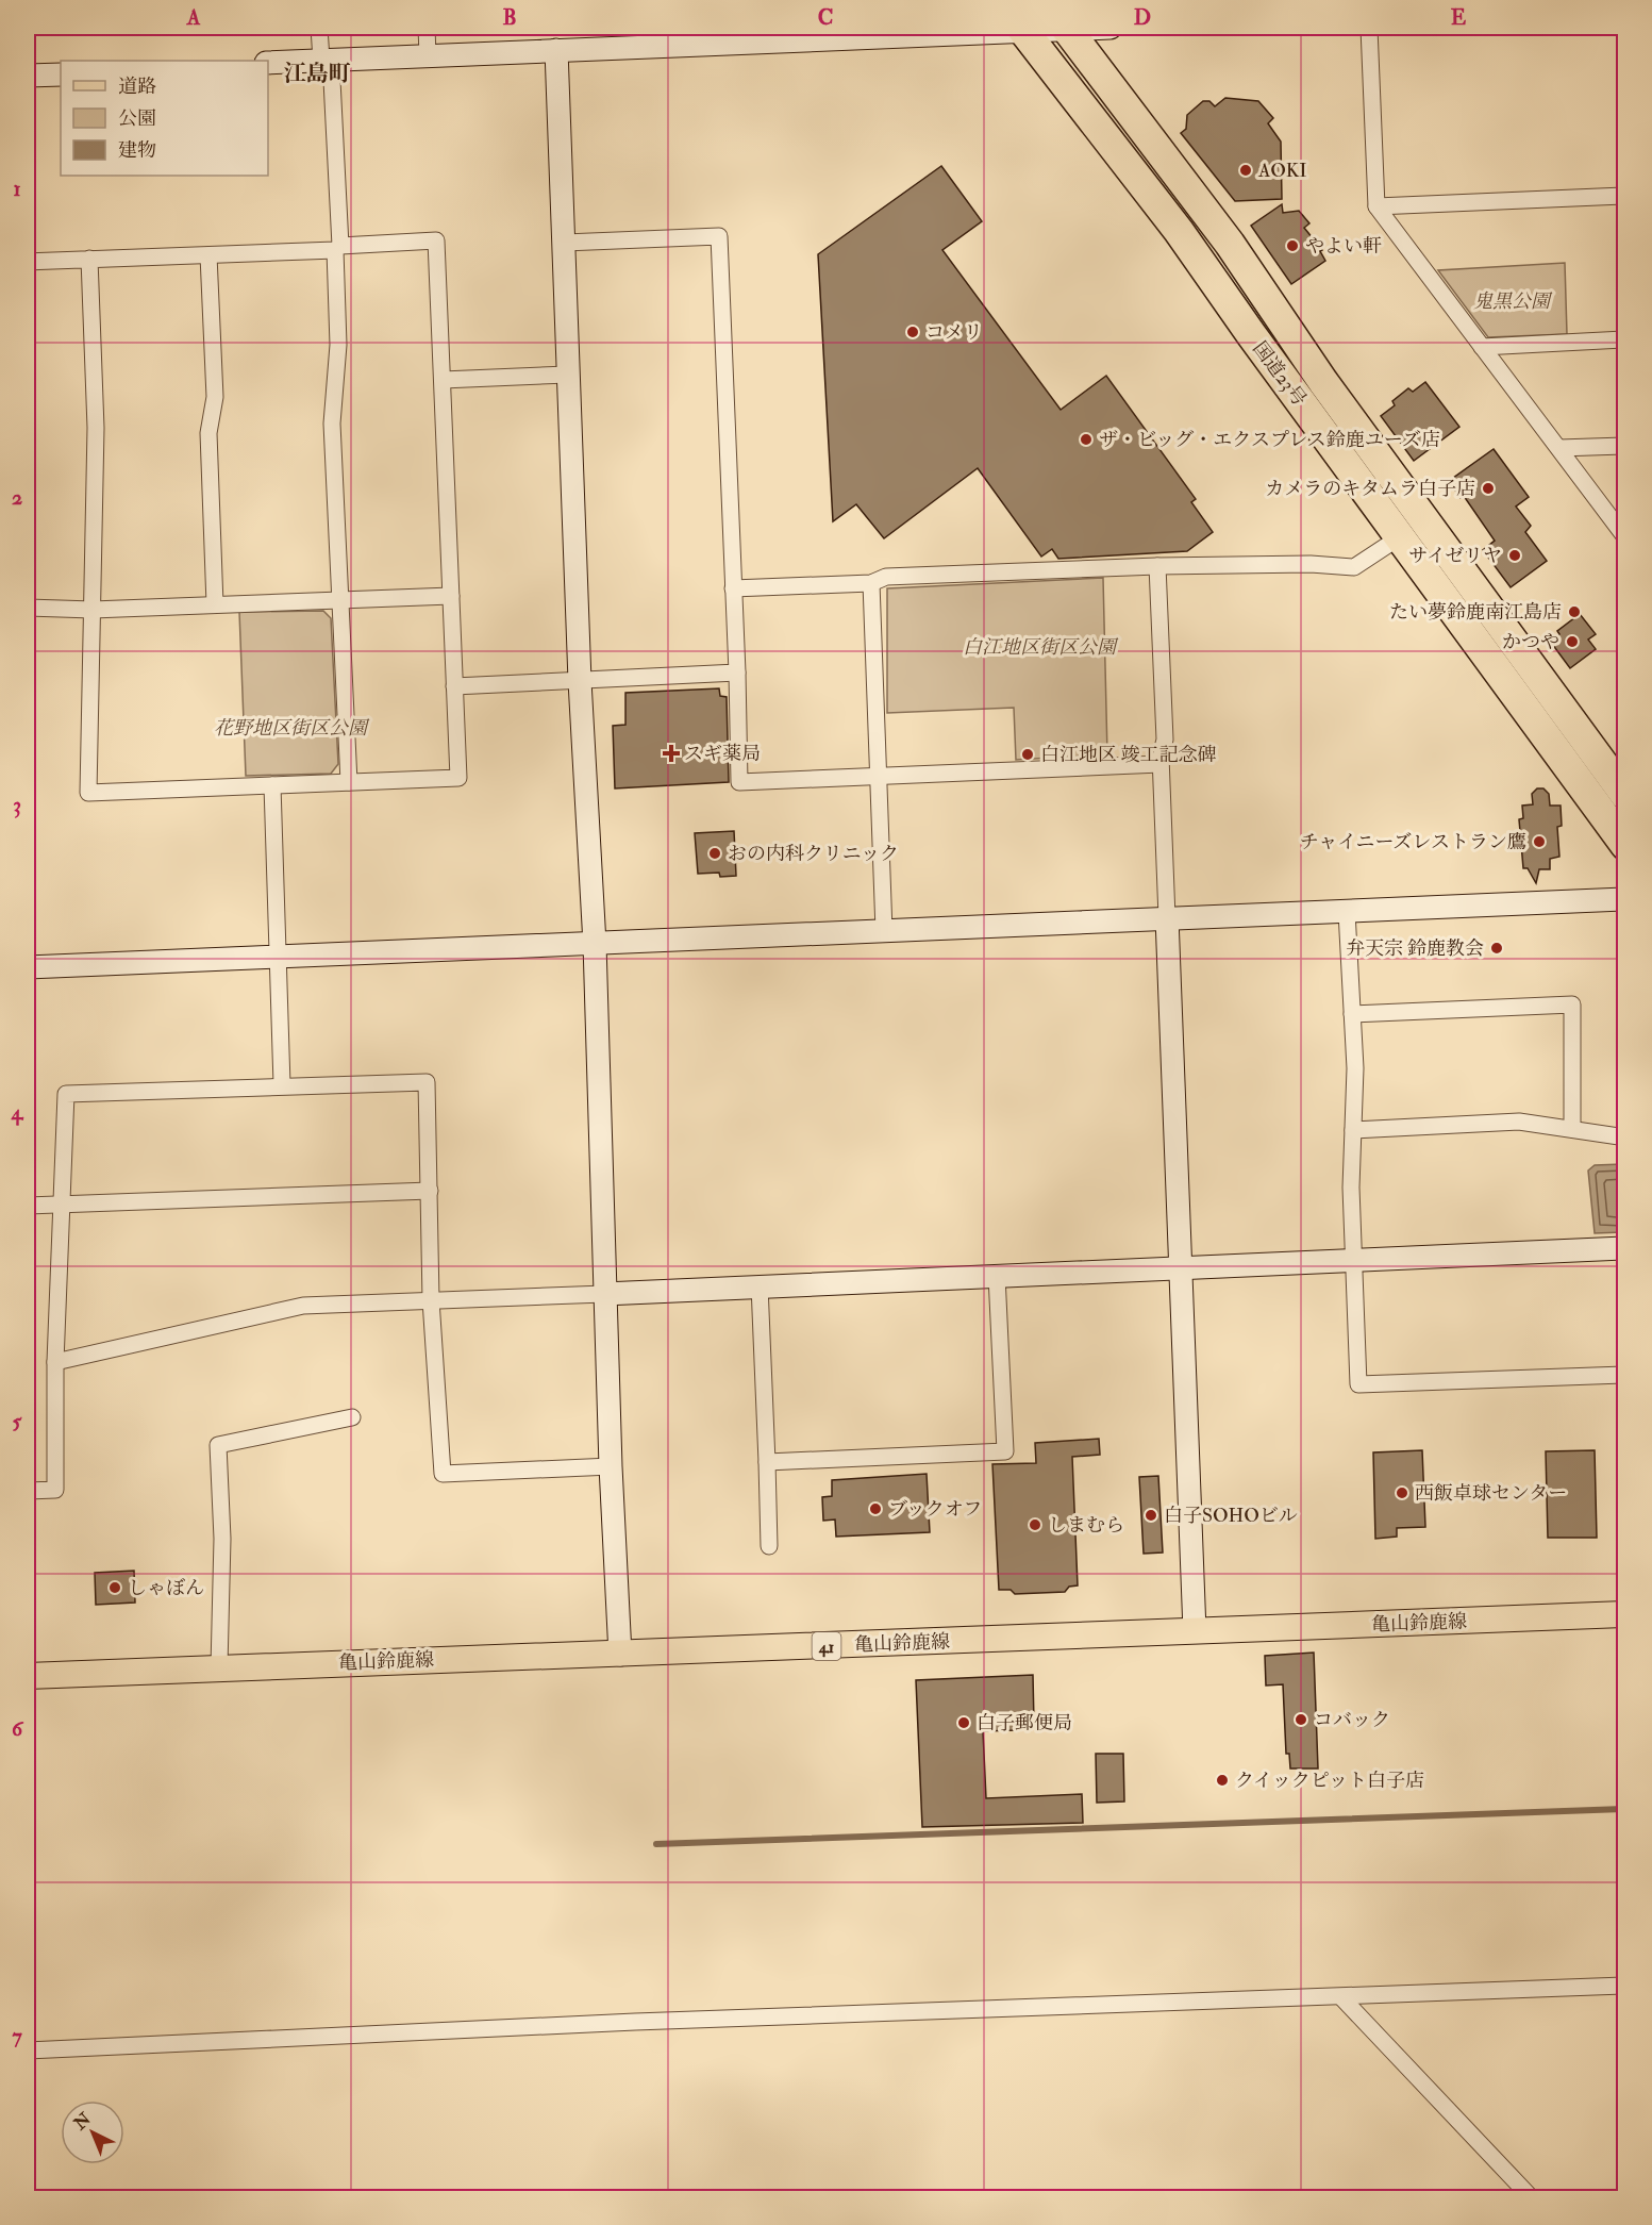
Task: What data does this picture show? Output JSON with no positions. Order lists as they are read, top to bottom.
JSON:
{
  "streets": {
    "highway": ["国道23号"],
    "main road": ["亀山鈴鹿線", "41"]
  },
  "districts": ["江島町"],
  "parks": ["鬼黒公園", "白江地区街区公園", "花野地区街区公園"],
  "places": {
    "other": [
      "AOKI",
      "やよい軒",
      "コメリ",
      "ザ・ビッグ・エクスプレス鈴鹿ユーズ店",
      "カメラのキタムラ白子店",
      "サイゼリヤ",
      "たい夢鈴鹿南江島店",
      "かつや",
      "白江地区 竣工記念碑",
      "チャイニーズレストラン鷹",
      "おの内科クリニック",
      "弁天宗 鈴鹿教会",
      "西飯卓球センター",
      "ブックオフ",
      "白子SOHOビル",
      "しまむら",
      "しゃぼん",
      "コバック",
      "白子郵便局",
      "クイックピット白子店"
    ],
    "health": ["スギ薬局"]
  },
  "legend": ["道路", "公園", "建物"],
  "north": "top left",
  "grid": {
    "columns": [
      "A",
      "B",
      "C",
      "D",
      "E"
    ],
    "rows": [
      "1",
      "2",
      "3",
      "4",
      "5",
      "6",
      "7"
    ]
  }
}
